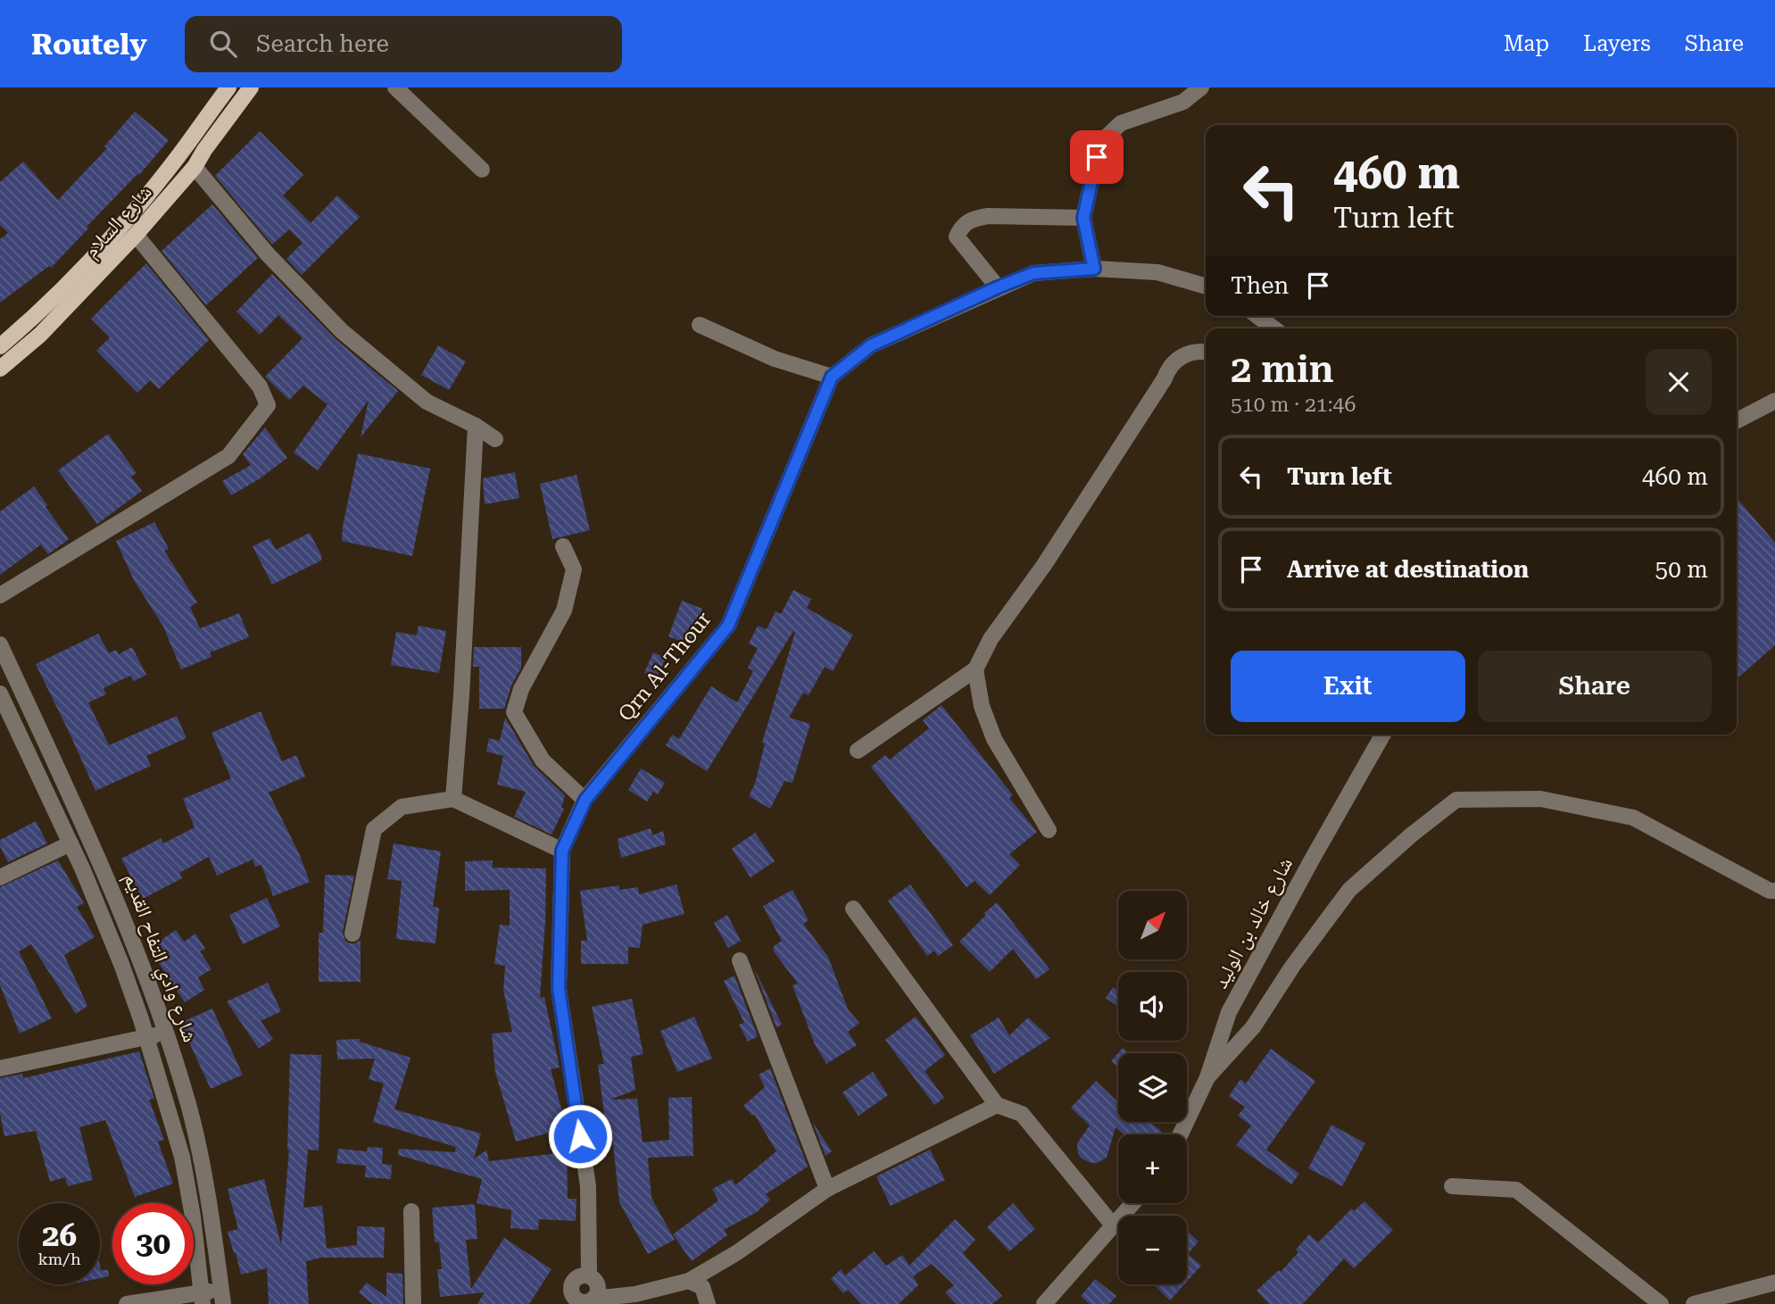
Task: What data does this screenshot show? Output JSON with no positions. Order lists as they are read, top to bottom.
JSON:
{
  "streets": {
    "main road": ["شارع السلام"],
    "street": ["Qrn Al-Thour", "شارع خالد بن الوليد", "شارع وادي التفاح القديم"]
  },
  "north": "top right",
  "page": {
    "header": "Routely",
    "search": "Search here",
    "nav": ["Map", "Layers", "Share"],
    "turn": ["460 m", "Turn left"],
    "then": "Then",
    "heading": ["2 min", "510 m · 21:46"],
    "list": [
      {
        "name": "Turn left",
        "value": "460 m"
      },
      {
        "name": "Arrive at destination",
        "value": "50 m"
      }
    ],
    "buttons": ["Exit", "Share"],
    "map_buttons": ["+", "−"],
    "speed": "26 km/h",
    "limit": "30"
  }
}
